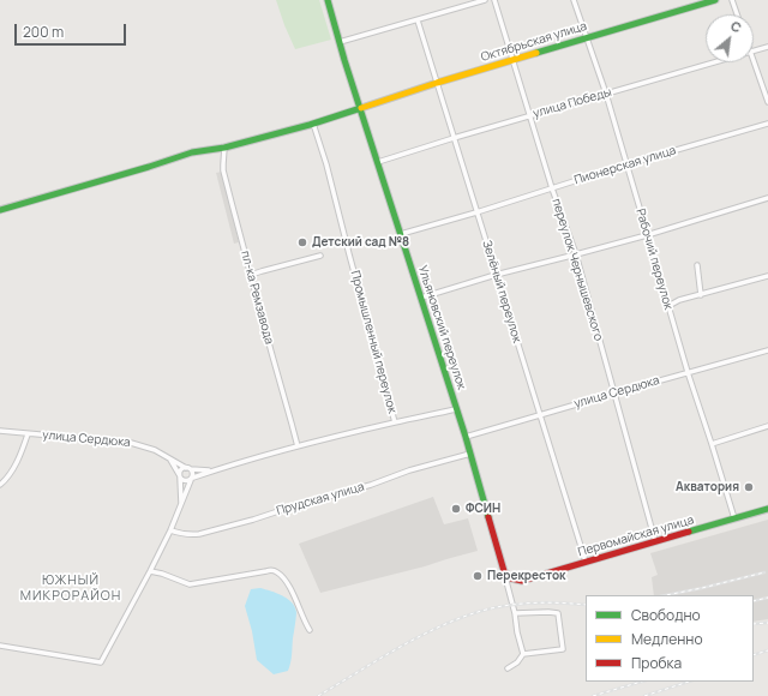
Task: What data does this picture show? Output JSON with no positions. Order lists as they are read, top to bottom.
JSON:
{
  "streets": {
    "main road": ["Октябрьская улица", "Ульяновский переулок", "Первомайская улица"],
    "street": [
      "улица Победы",
      "Пионерская улица",
      "Рабочий переулок",
      "переулок Чернышевского",
      "Зелёный переулок",
      "пл-ка Ремзавода",
      "Промышленный переулок",
      "улица Сердюка",
      "Прудская улица"
    ]
  },
  "crossings": [
    ["Октябрьская улица", "Рабочий переулок"],
    ["Октябрьская улица", "переулок Чернышевского"],
    ["Октябрьская улица", "Зелёный переулок"],
    ["Октябрьская улица", "пл-ка Ремзавода"],
    ["Октябрьская улица", "Ульяновский переулок"],
    ["Октябрьская улица", "Промышленный переулок"],
    ["улица Победы", "Рабочий переулок"],
    ["улица Победы", "переулок Чернышевского"],
    ["улица Победы", "Зелёный переулок"],
    ["улица Победы", "Ульяновский переулок"],
    ["Пионерская улица", "Рабочий переулок"],
    ["Пионерская улица", "переулок Чернышевского"],
    ["Пионерская улица", "Зелёный переулок"],
    ["Пионерская улица", "Ульяновский переулок"],
    ["Рабочий переулок", "улица Сердюка"],
    ["Рабочий переулок", "Первомайская улица"],
    ["переулок Чернышевского", "улица Сердюка"],
    ["переулок Чернышевского", "Первомайская улица"],
    ["Зелёный переулок", "улица Сердюка"],
    ["Зелёный переулок", "Первомайская улица"],
    ["Ульяновский переулок", "улица Сердюка"],
    ["Ульяновский переулок", "Прудская улица"],
    ["Ульяновский переулок", "Первомайская улица"]
  ],
  "districts": ["ЮЖНЫЙ МИКРОРАЙОН"],
  "places": [
    "Детский сад №8",
    "Акватория",
    "ФСИН",
    "Перекресток"
  ],
  "legend": ["Свободно", "Медленно", "Пробка"],
  "scale_bar": "200 m",
  "north": "top right"
}
